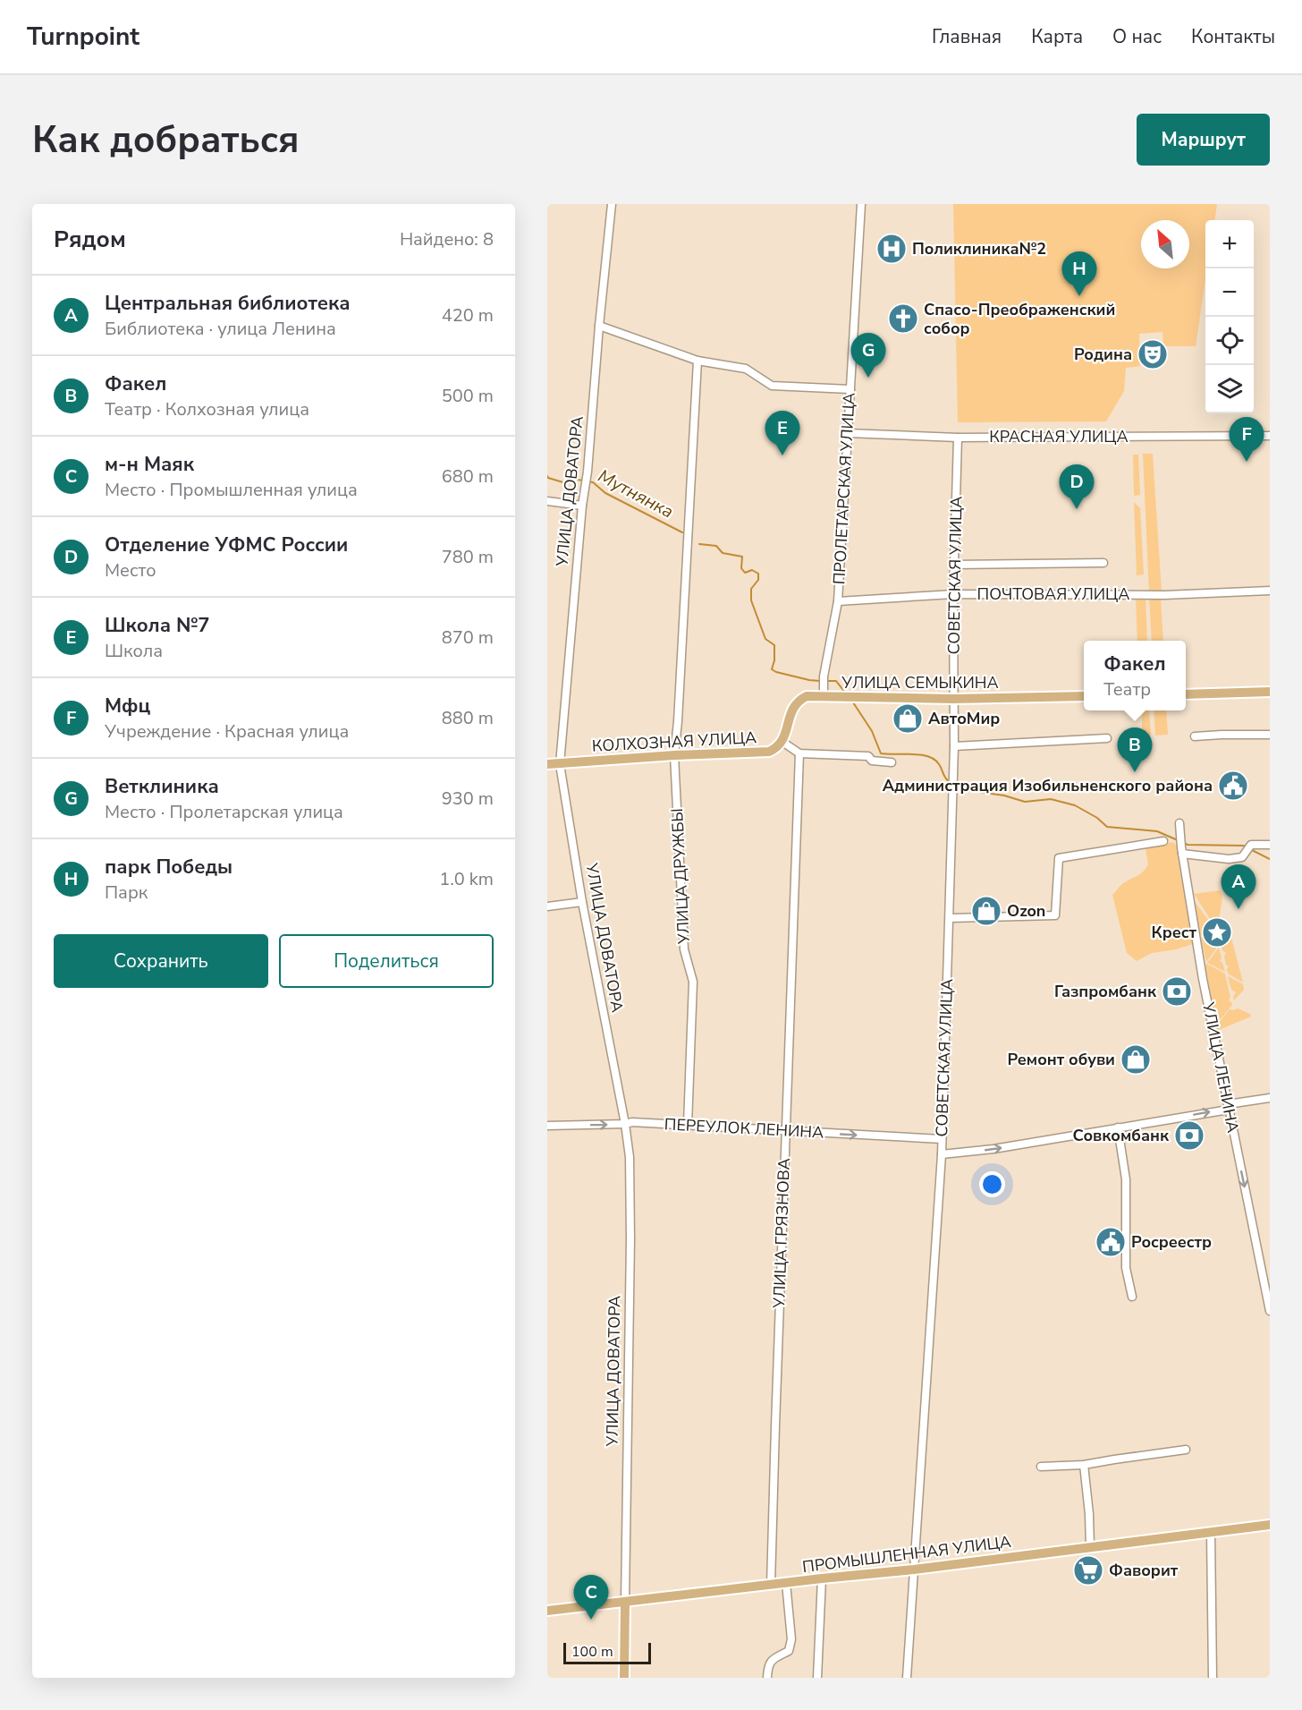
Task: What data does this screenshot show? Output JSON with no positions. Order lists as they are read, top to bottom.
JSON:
{
  "streets": {
    "main road": [
      "УЛИЦА ДОВАТОРА",
      "УЛИЦА СЕМЫКИНА",
      "КОЛХОЗНАЯ УЛИЦА",
      "ПРОМЫШЛЕННАЯ УЛИЦА"
    ],
    "street": [
      "КРАСНАЯ УЛИЦА",
      "ПРОЛЕТАРСКАЯ УЛИЦА",
      "СОВЕТСКАЯ УЛИЦА",
      "ПОЧТОВАЯ УЛИЦА",
      "УЛИЦА ДРУЖБЫ",
      "УЛИЦА ЛЕНИНА",
      "ПЕРЕУЛОК ЛЕНИНА",
      "УЛИЦА ГРЯЗНОВА"
    ]
  },
  "crossings": [
    ["КРАСНАЯ УЛИЦА", "ПРОЛЕТАРСКАЯ УЛИЦА"],
    ["КРАСНАЯ УЛИЦА", "СОВЕТСКАЯ УЛИЦА"],
    ["ПРОЛЕТАРСКАЯ УЛИЦА", "ПОЧТОВАЯ УЛИЦА"],
    ["ПРОЛЕТАРСКАЯ УЛИЦА", "УЛИЦА СЕМЫКИНА"],
    ["УЛИЦА ДОВАТОРА", "КОЛХОЗНАЯ УЛИЦА"],
    ["УЛИЦА ДОВАТОРА", "ПЕРЕУЛОК ЛЕНИНА"],
    ["УЛИЦА ДОВАТОРА", "ПРОМЫШЛЕННАЯ УЛИЦА"],
    ["СОВЕТСКАЯ УЛИЦА", "ПОЧТОВАЯ УЛИЦА"],
    ["СОВЕТСКАЯ УЛИЦА", "УЛИЦА СЕМЫКИНА"],
    ["СОВЕТСКАЯ УЛИЦА", "ПЕРЕУЛОК ЛЕНИНА"],
    ["СОВЕТСКАЯ УЛИЦА", "ПРОМЫШЛЕННАЯ УЛИЦА"],
    ["УЛИЦА СЕМЫКИНА", "КОЛХОЗНАЯ УЛИЦА"],
    ["КОЛХОЗНАЯ УЛИЦА", "УЛИЦА ДРУЖБЫ"],
    ["УЛИЦА ДРУЖБЫ", "ПЕРЕУЛОК ЛЕНИНА"],
    ["ПЕРЕУЛОК ЛЕНИНА", "УЛИЦА ГРЯЗНОВА"],
    ["УЛИЦА ГРЯЗНОВА", "ПРОМЫШЛЕННАЯ УЛИЦА"]
  ],
  "one_way": ["УЛИЦА ЛЕНИНА", "ПЕРЕУЛОК ЛЕНИНА"],
  "water": ["Мутнянка"],
  "places": {
    "hospital": ["Поликлиника№2"],
    "church": ["Спасо-Преображенский собор"],
    "theatre": ["Родина"],
    "shop": ["АвтоМир", "Ozon", "Ремонт обуви"],
    "public building": ["Администрация Изобильненского района", "Росреестр"],
    "place": ["Крест"],
    "bank": ["Газпромбанк", "Совкомбанк"],
    "supermarket": ["Фаворит"]
  },
  "scale_bar": "100 m",
  "north": "top left",
  "page": {
    "header": "Turnpoint",
    "nav": [
      "Главная",
      "Карта",
      "О нас",
      "Контакты"
    ],
    "buttons": [
      "Маршрут",
      ["Сохранить", "Поделиться"]
    ],
    "title": "Как добраться",
    "heading": ["Рядом", "Найдено: 8"],
    "map_buttons": ["+", "−"],
    "pins": [
      "H",
      "G",
      "E",
      "F",
      "D",
      "B",
      "A",
      "C"
    ],
    "list": [
      {
        "mark": "A",
        "name": "Центральная библиотека",
        "note": "Библиотека · улица Ленина",
        "value": "420 m"
      },
      {
        "mark": "B",
        "name": "Факел",
        "note": "Театр · Колхозная улица",
        "value": "500 m"
      },
      {
        "mark": "C",
        "name": "м-н Маяк",
        "note": "Место · Промышленная улица",
        "value": "680 m"
      },
      {
        "mark": "D",
        "name": "Отделение УФМС России",
        "note": "Место",
        "value": "780 m"
      },
      {
        "mark": "E",
        "name": "Школа №7",
        "note": "Школа",
        "value": "870 m"
      },
      {
        "mark": "F",
        "name": "Мфц",
        "note": "Учреждение · Красная улица",
        "value": "880 m"
      },
      {
        "mark": "G",
        "name": "Ветклиника",
        "note": "Место · Пролетарская улица",
        "value": "930 m"
      },
      {
        "mark": "H",
        "name": "парк Победы",
        "note": "Парк",
        "value": "1.0 km"
      }
    ],
    "popup": ["Факел", "Театр"],
    "scale": "100 m"
  }
}
